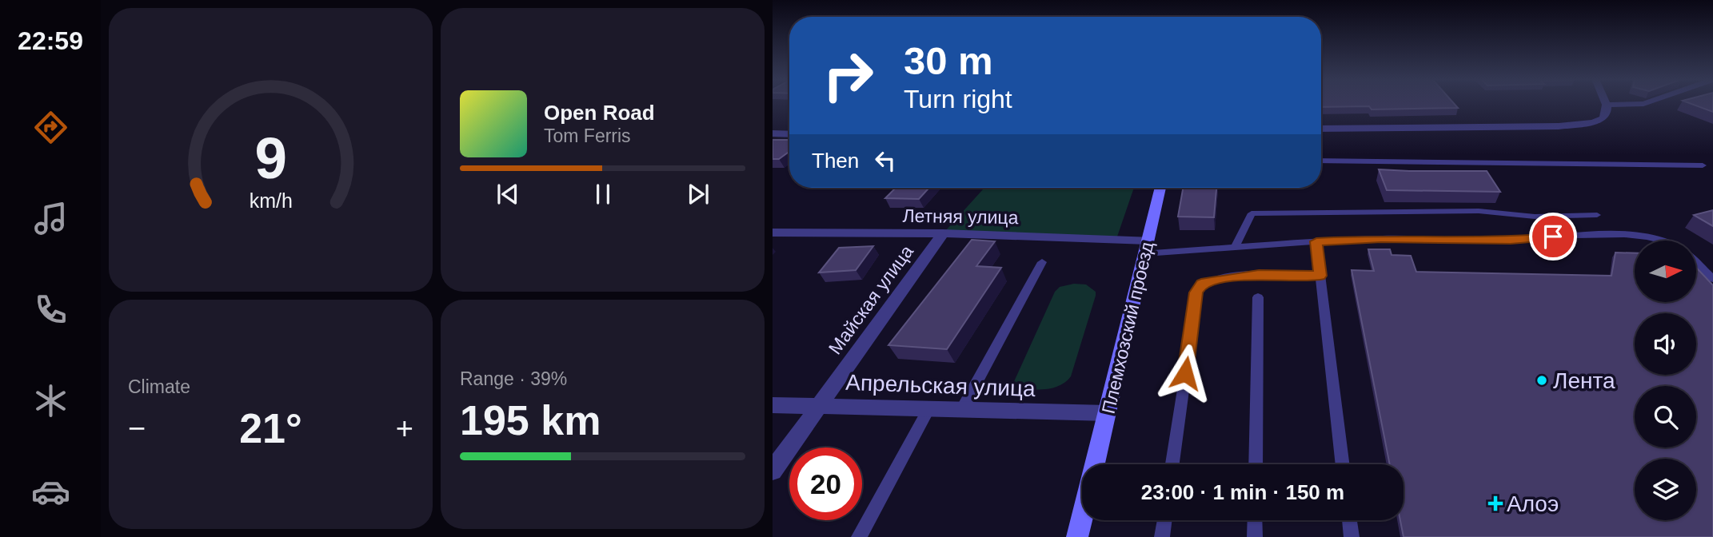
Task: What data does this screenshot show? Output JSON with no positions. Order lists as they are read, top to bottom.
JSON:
{
  "streets": {
    "main road": ["Племхозский проезд"],
    "street": ["Летняя улица", "Майская улица", "Апрельская улица"]
  },
  "crossings": [
    ["Летняя улица", "Майская улица"],
    ["Летняя улица", "Племхозский проезд"],
    ["Майская улица", "Апрельская улица"],
    ["Племхозский проезд", "Апрельская улица"]
  ],
  "places": {
    "other": ["Лента"],
    "health": ["Алоэ"]
  },
  "north": "right",
  "page": {
    "tabs": "22:59",
    "turn": ["30 m", "Turn right"],
    "song": ["Open Road", "Tom Ferris"],
    "then": "Then",
    "tile": [
      "Climate",
      ["Range · 39%", "195 km"]
    ],
    "heat": ["−", "21°", "+"],
    "limit": "20",
    "trip": "23:00 · 1 min · 150 m",
    "gauge": ["9", "km/h"]
  }
}
